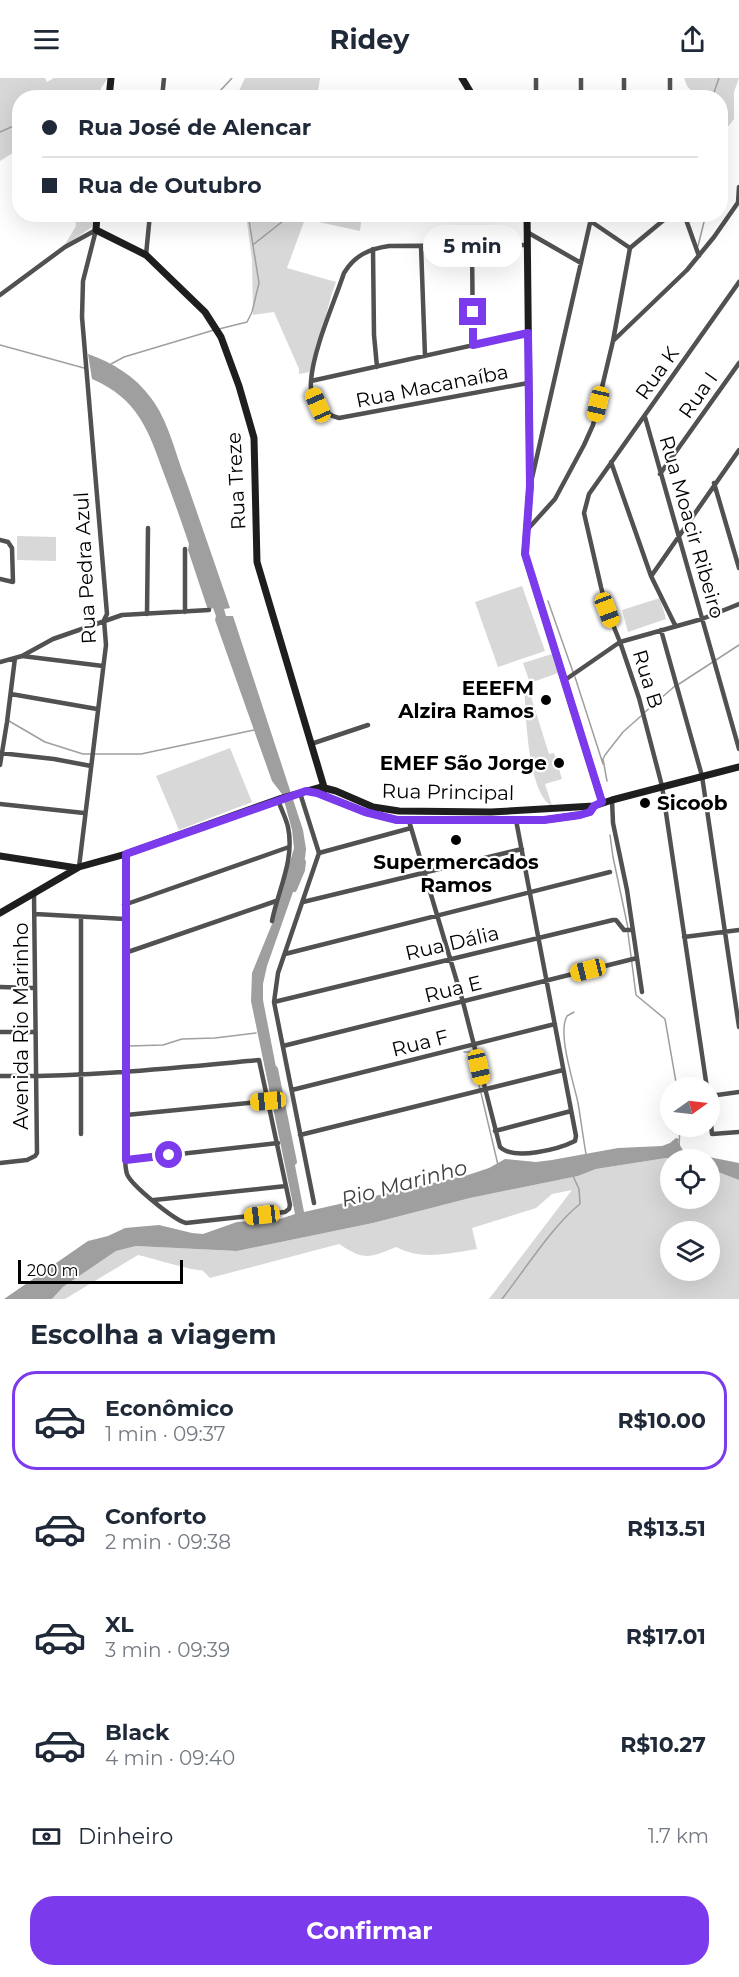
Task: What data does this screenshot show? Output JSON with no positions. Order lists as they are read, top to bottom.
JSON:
{
  "streets": {
    "street": [
      "Rua K",
      "Rua Macanaíba",
      "Rua I",
      "Rua Treze",
      "Rua Moacir Ribeiro",
      "Rua Pedra Azul",
      "Rua B",
      "Rua Principal",
      "Rua Dália",
      "Rua E",
      "Avenida Rio Marinho",
      "Rua F"
    ]
  },
  "crossings": [
    ["Rua K", "Rua Moacir Ribeiro"],
    ["Rua K", "Rua B"],
    ["Rua I", "Rua Moacir Ribeiro"],
    ["Rua Treze", "Rua Pedra Azul"],
    ["Rua Treze", "Rua Principal"],
    ["Rua B", "Rua Principal"]
  ],
  "water": ["Rio Marinho"],
  "places": [
    "EEEFM Alzira Ramos",
    "EMEF São Jorge",
    "Sicoob",
    "Supermercados Ramos"
  ],
  "scale_bar": "200 m",
  "north": "right",
  "page": {
    "header": "Ridey",
    "banner": ["Rua José de Alencar", "Rua de Outubro"],
    "bubble": "5 min",
    "scale": "200 m",
    "heading": "Escolha a viagem",
    "list": [
      {
        "name": "Econômico",
        "note": "1 min · 09:37",
        "value": "R$10.00"
      },
      {
        "name": "Conforto",
        "note": "2 min · 09:38",
        "value": "R$13.51"
      },
      {
        "name": "XL",
        "note": "3 min · 09:39",
        "value": "R$17.01"
      },
      {
        "name": "Black",
        "note": "4 min · 09:40",
        "value": "R$10.27"
      }
    ],
    "pay": ["Dinheiro", "1.7 km"],
    "buttons": "Confirmar"
  }
}
